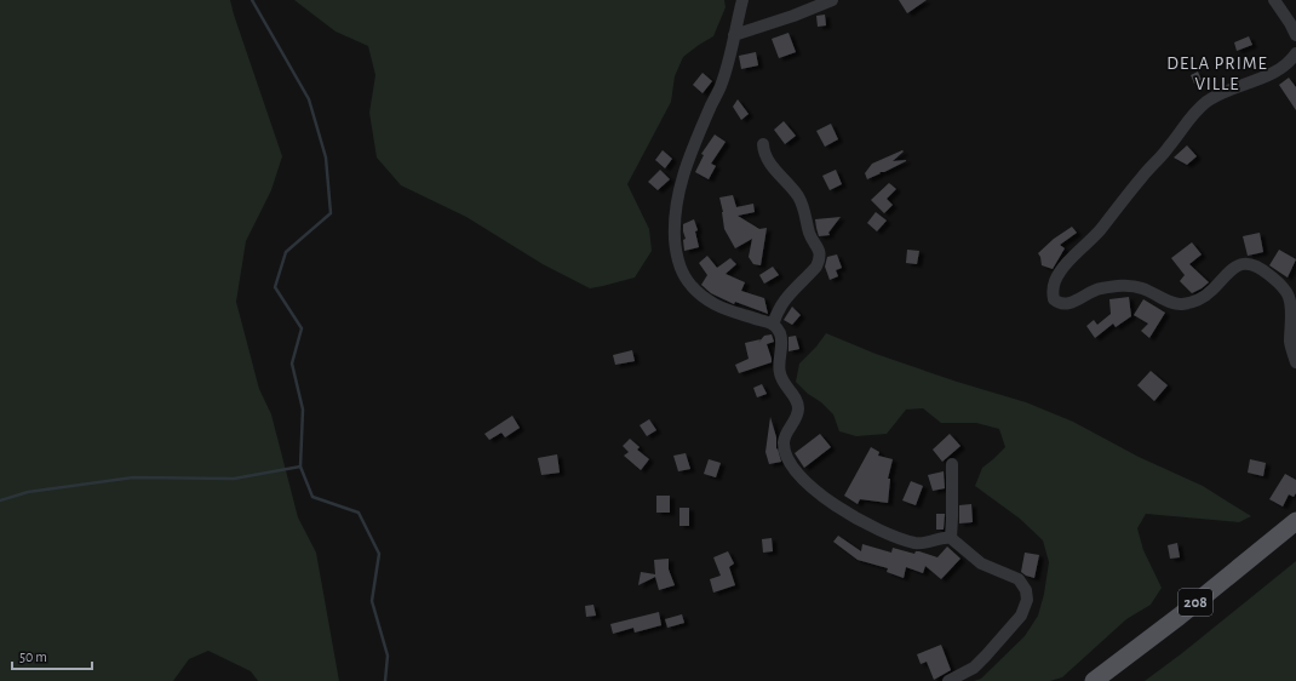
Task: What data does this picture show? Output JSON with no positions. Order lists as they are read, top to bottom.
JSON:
{
  "streets": {
    "main road": ["208"]
  },
  "districts": ["DELA PRIME VILLE"],
  "scale_bar": "50 m"
}
